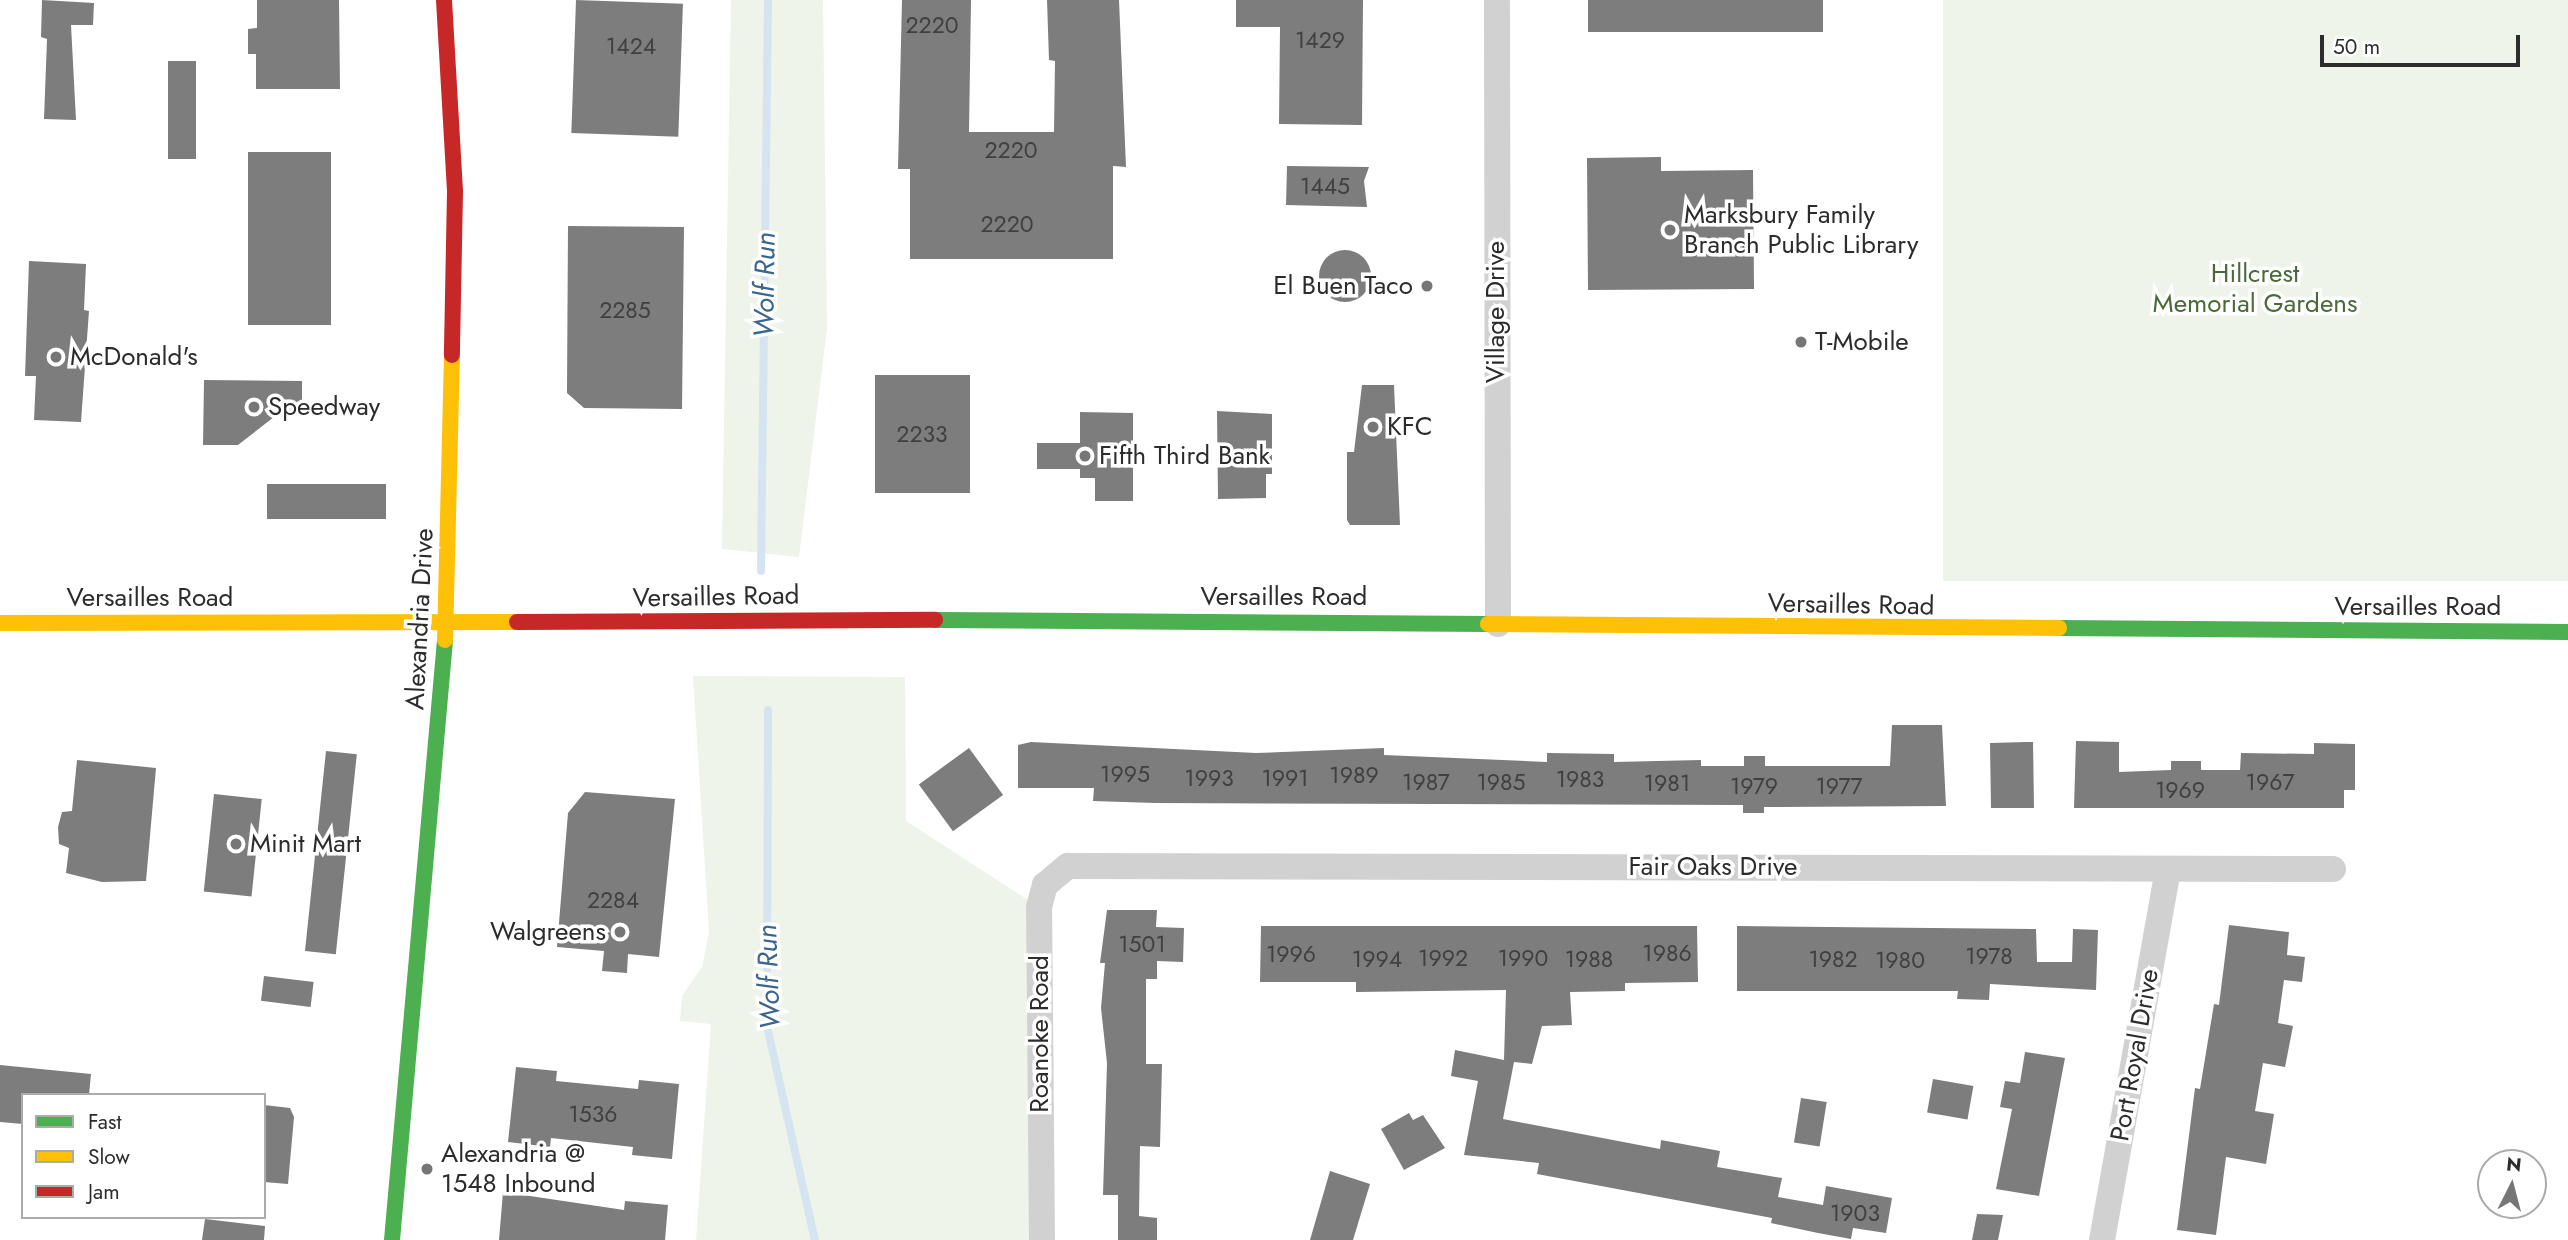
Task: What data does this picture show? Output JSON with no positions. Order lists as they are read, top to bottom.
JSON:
{
  "streets": {
    "main road": ["Versailles Road", "Alexandria Drive"],
    "street": [
      "Village Drive",
      "Fair Oaks Drive",
      "Roanoke Road",
      "Port Royal Drive"
    ]
  },
  "crossings": [
    ["Village Drive", "Versailles Road"],
    ["Versailles Road", "Alexandria Drive"],
    ["Fair Oaks Drive", "Roanoke Road"],
    ["Fair Oaks Drive", "Port Royal Drive"]
  ],
  "water": ["Wolf Run"],
  "parks": ["Hillcrest Memorial Gardens"],
  "places": [
    "Marksbury Family Branch Public Library",
    "El Buen Taco",
    "T-Mobile",
    "McDonald's",
    "Speedway",
    "KFC",
    "Fifth Third Bank",
    "Minit Mart",
    "Walgreens",
    "Alexandria @ 1548 Inbound"
  ],
  "house_numbers": [
    "2220",
    "1429",
    "1424",
    "2220",
    "1445",
    "2220",
    "2285",
    "2233",
    "1995",
    "1989",
    "1993",
    "1991",
    "1983",
    "1987",
    "1985",
    "1967",
    "1981",
    "1979",
    "1977",
    "1969",
    "2284",
    "1501",
    "1986",
    "1996",
    "1978",
    "1992",
    "1990",
    "1994",
    "1988",
    "1982",
    "1980",
    "1536",
    "1903"
  ],
  "legend": ["Fast", "Slow", "Jam"],
  "scale_bar": "50 m",
  "north": "top"
}
